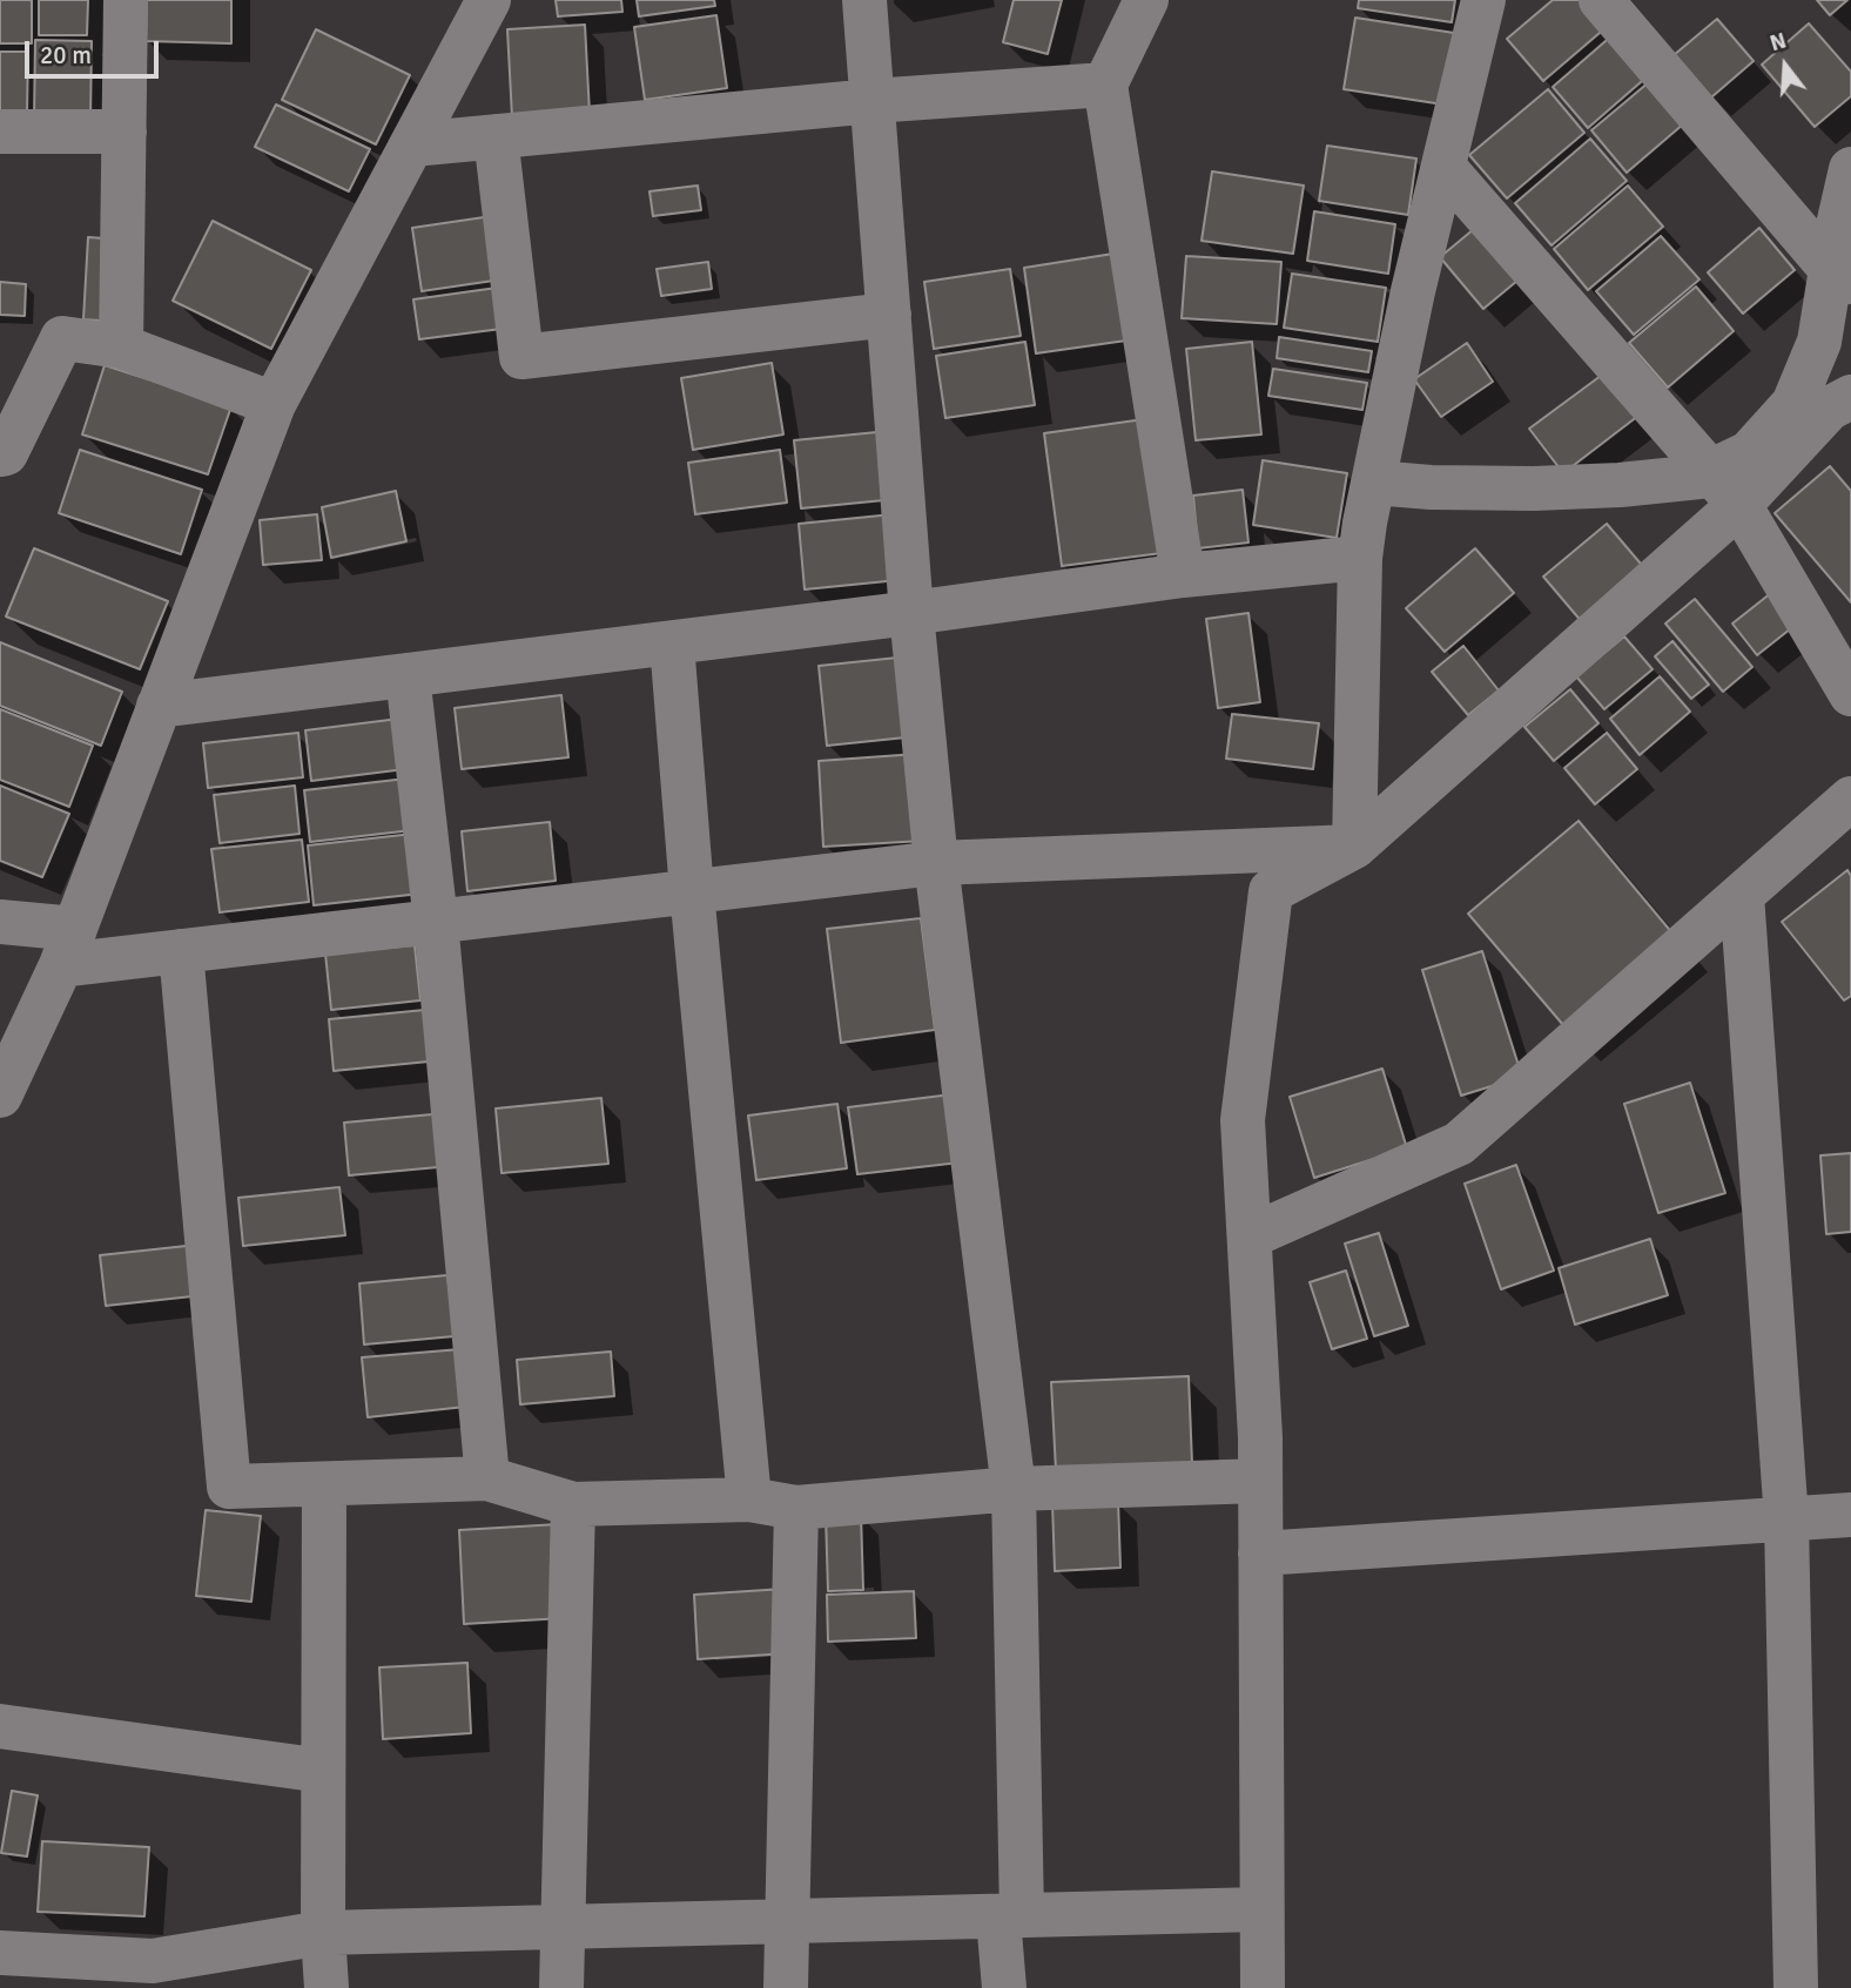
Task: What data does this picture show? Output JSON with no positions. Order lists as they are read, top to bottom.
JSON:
{
  "scale_bar": "20 m",
  "north": "top"
}
